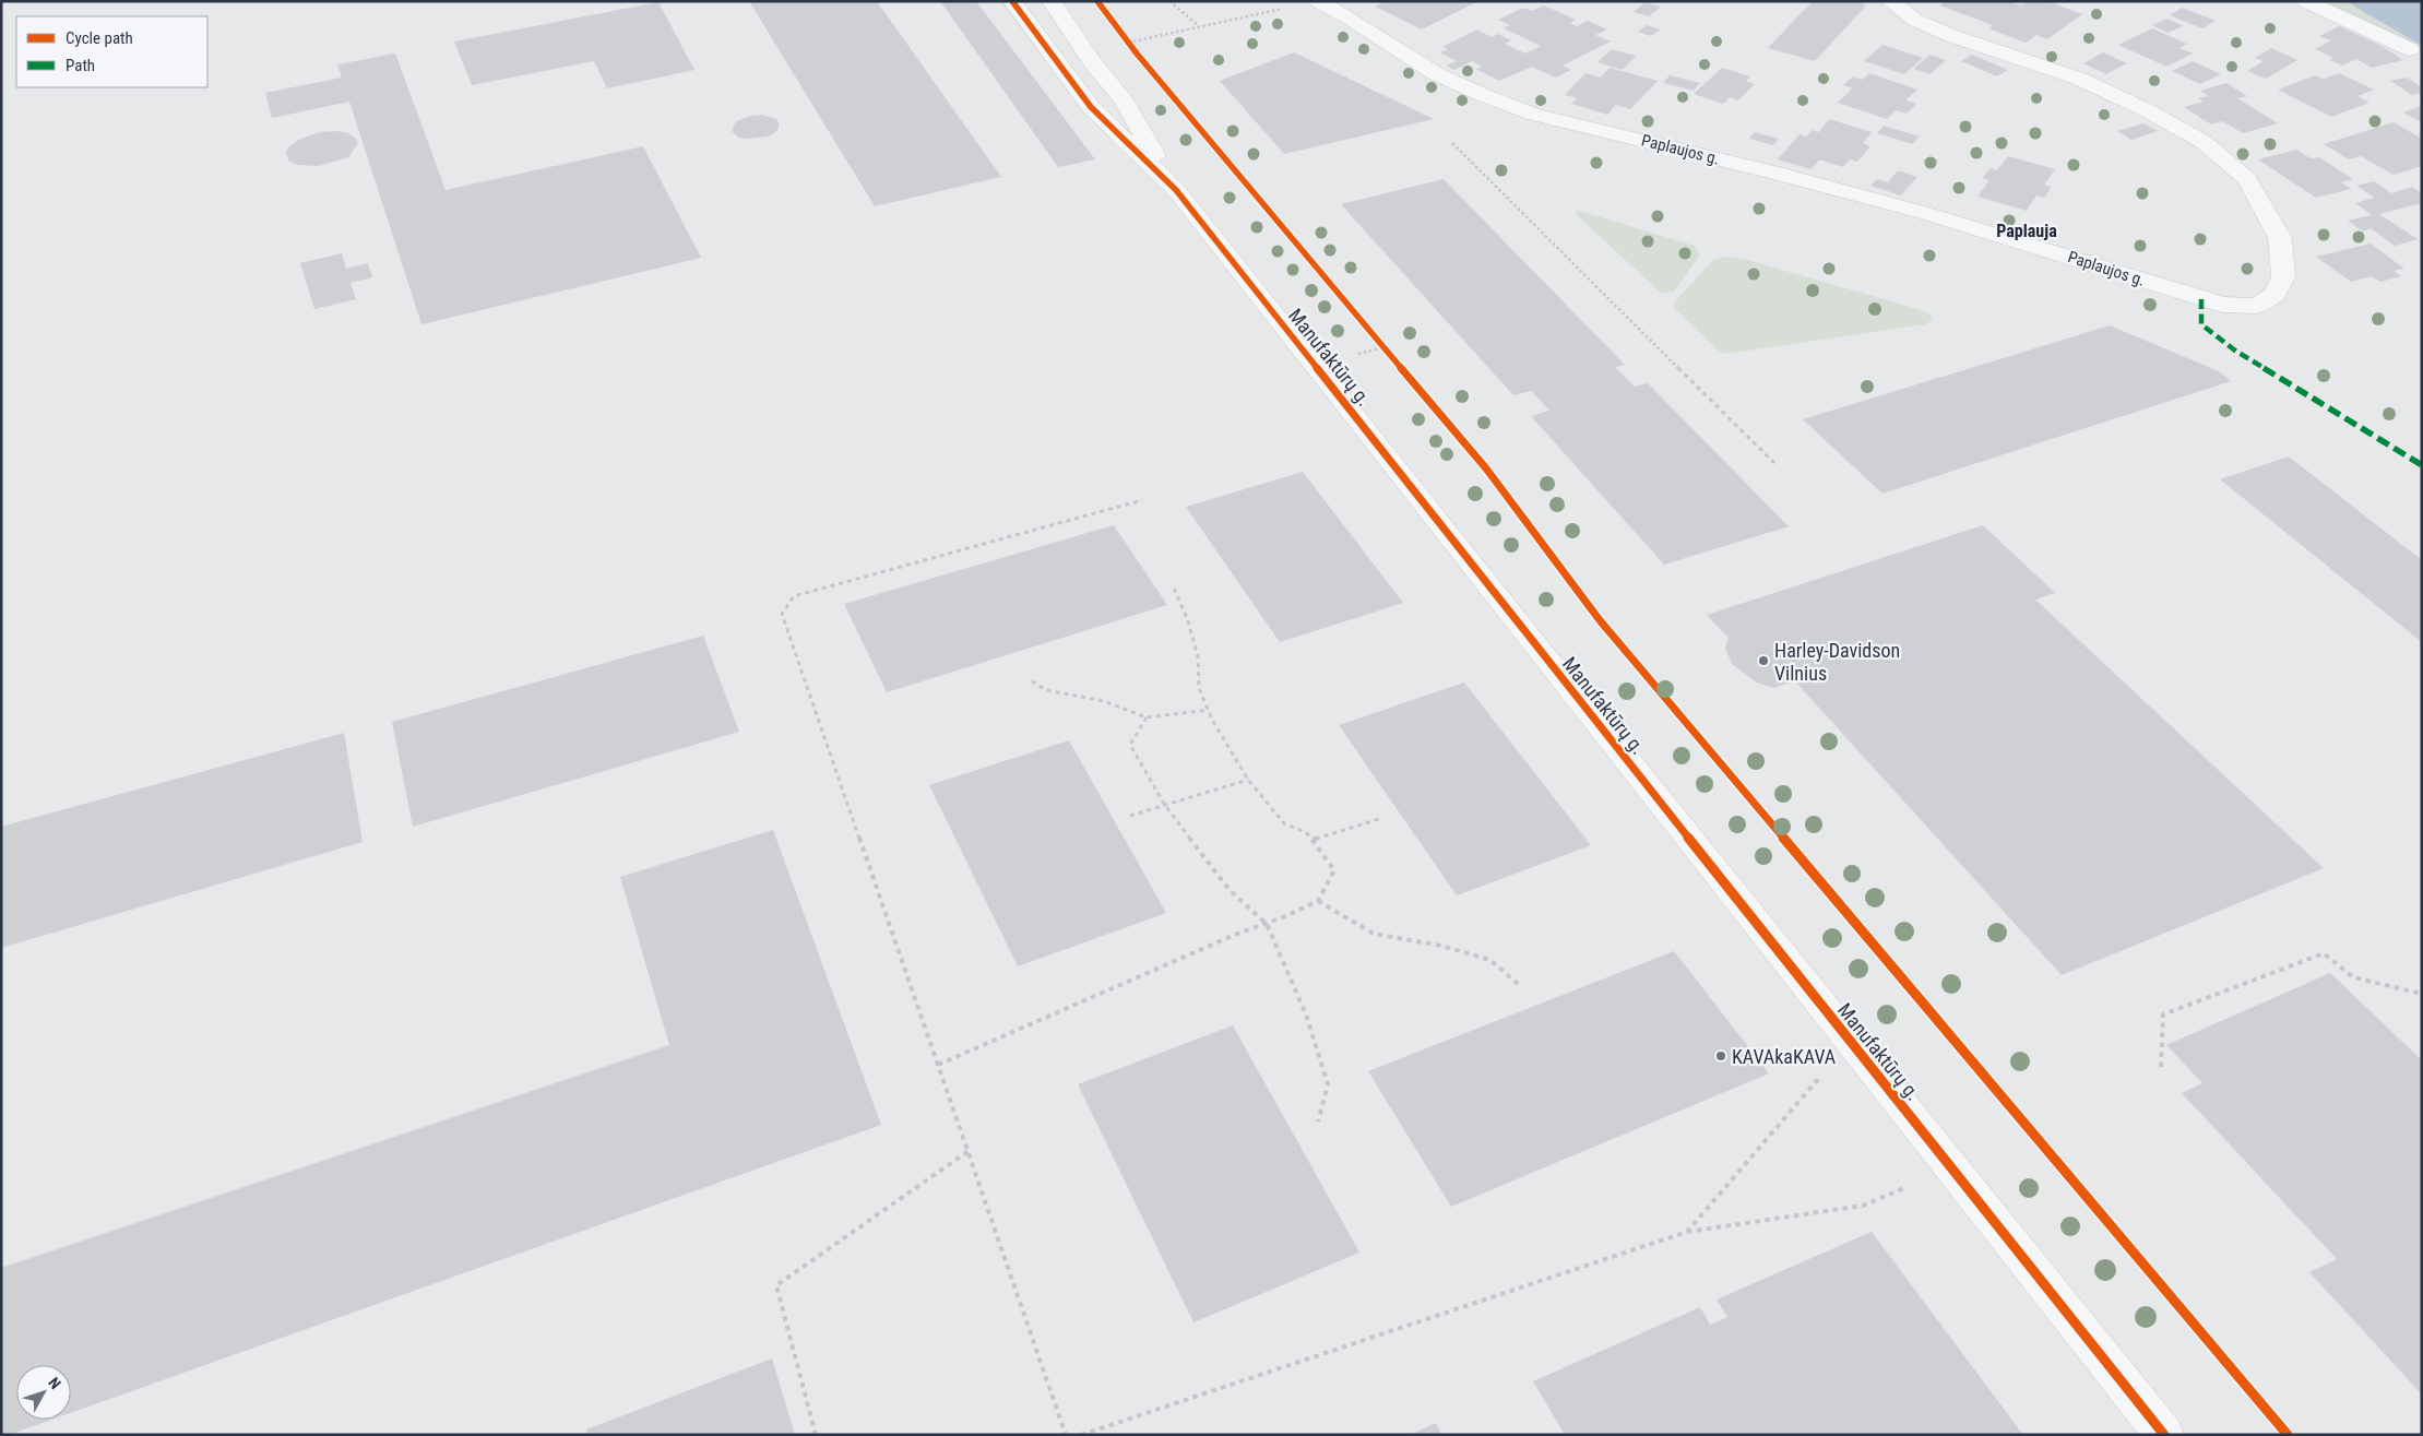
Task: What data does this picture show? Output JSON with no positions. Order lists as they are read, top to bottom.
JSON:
{
  "streets": {
    "street": ["Paplaujos g.", "Manufaktūrų g."]
  },
  "districts": ["Paplauja"],
  "places": ["Harley-Davidson Vilnius", "KAVAkaKAVA"],
  "legend": ["Cycle path", "Path"],
  "north": "top right"
}
